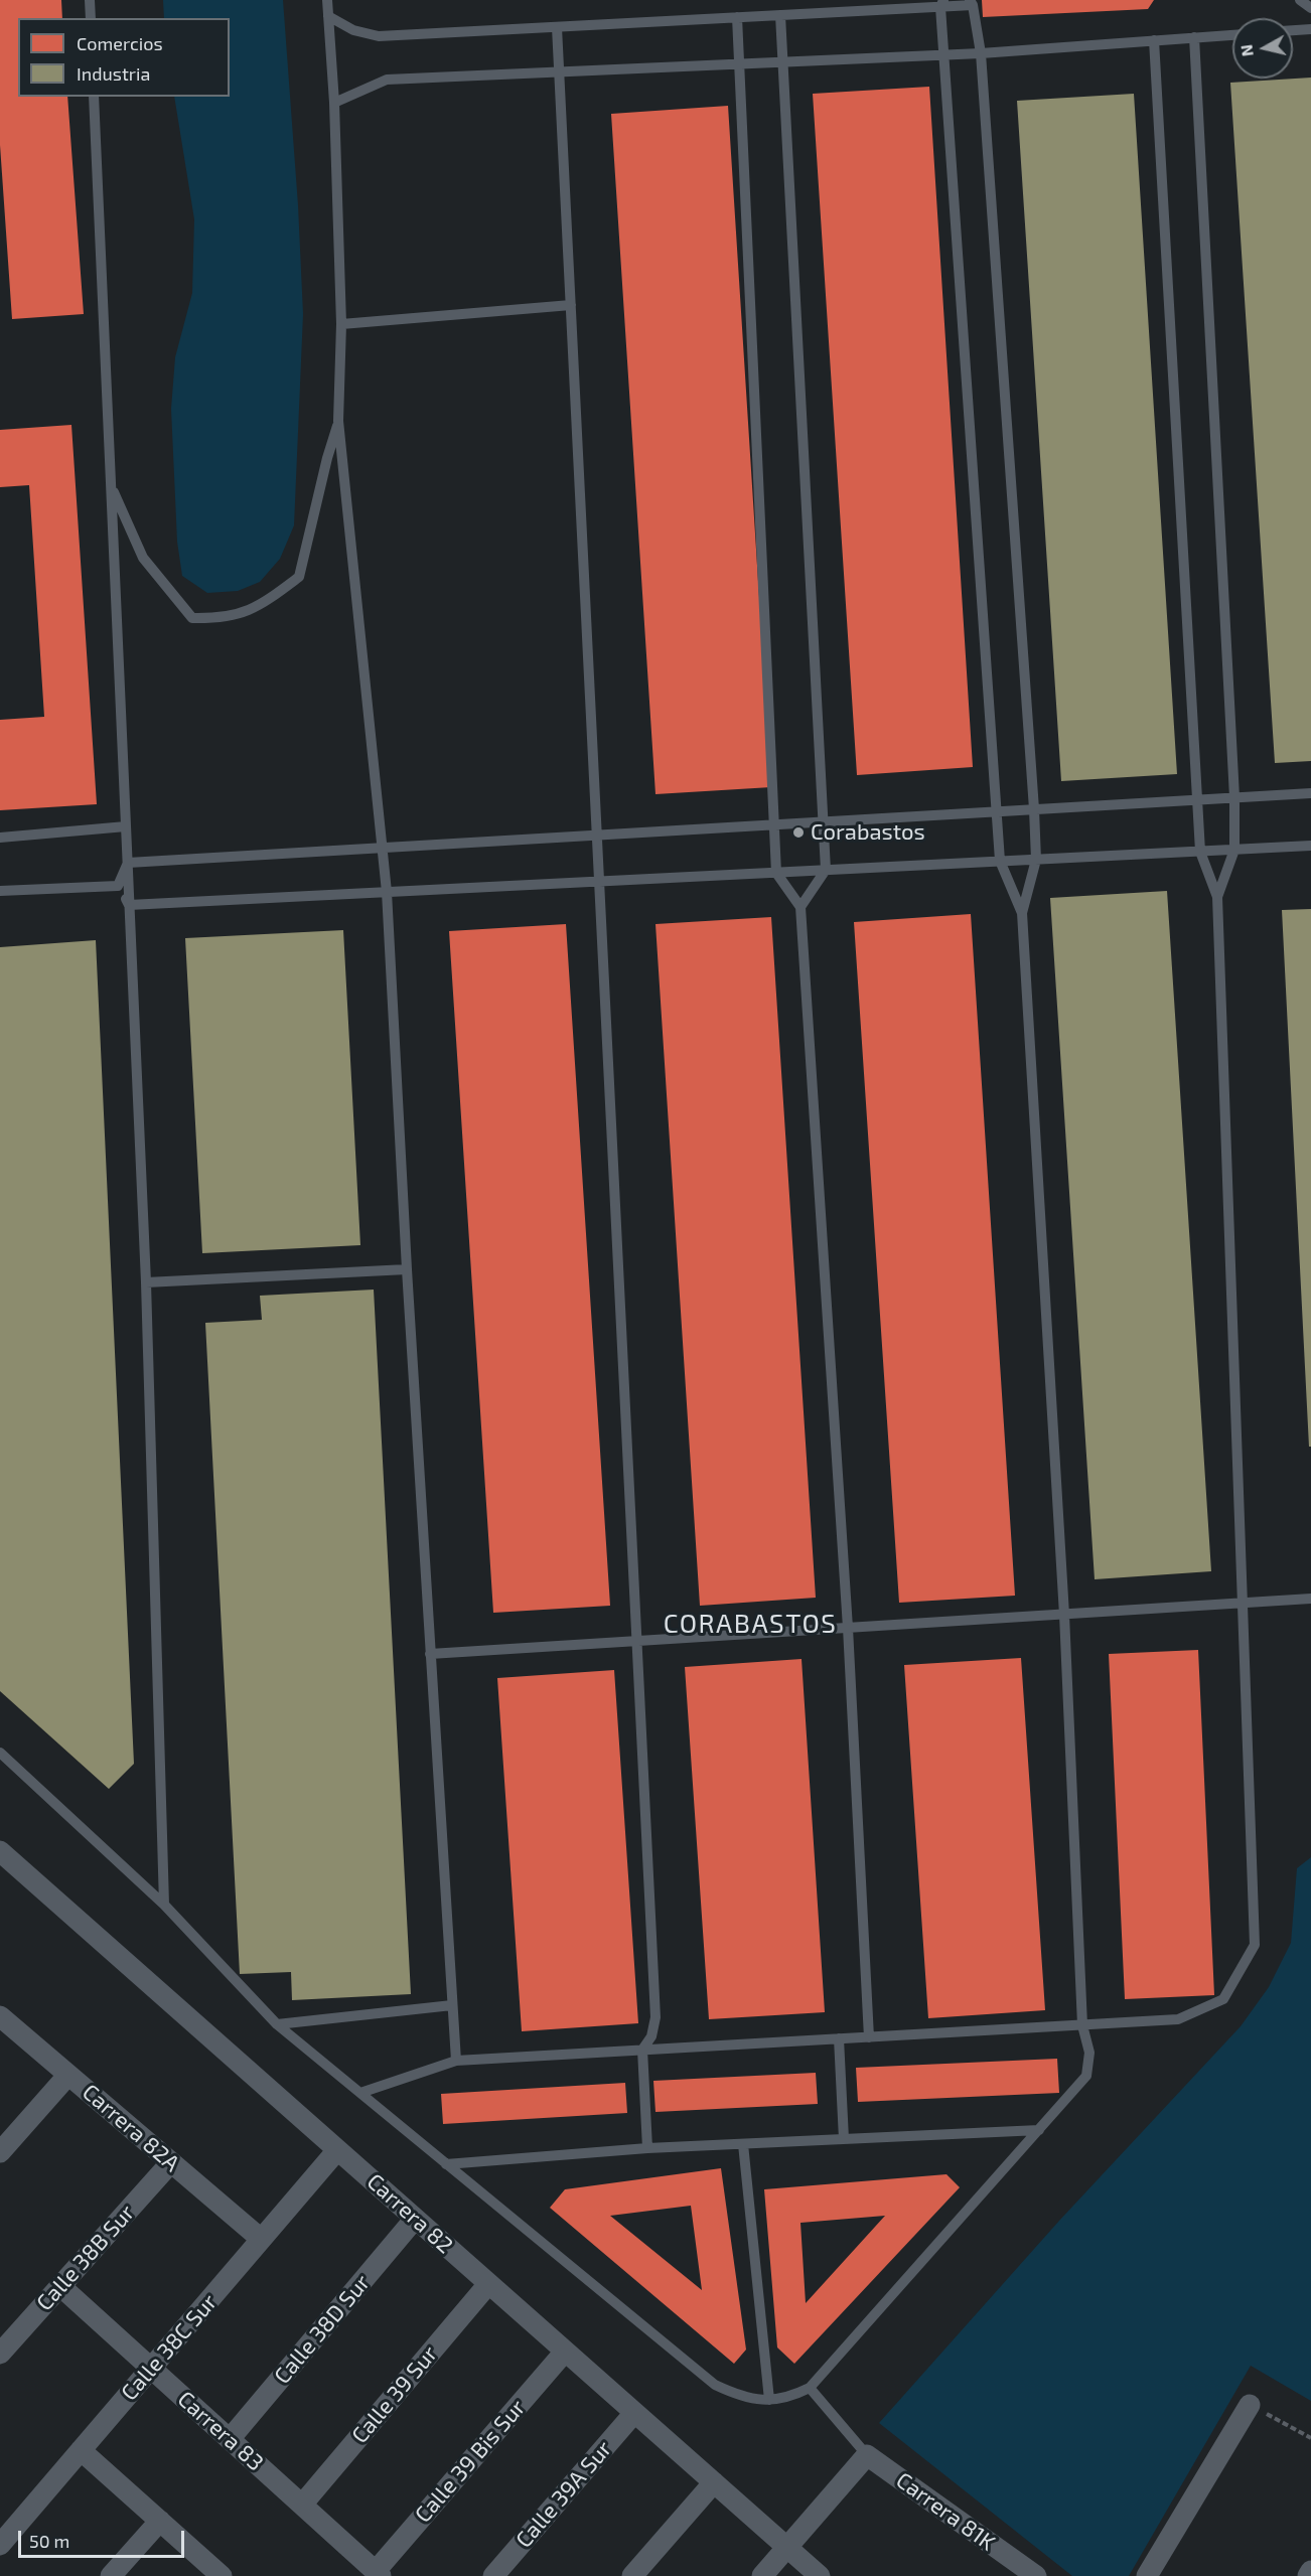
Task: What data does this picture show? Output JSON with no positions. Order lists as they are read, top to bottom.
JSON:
{
  "streets": {
    "street": [
      "Carrera 82A",
      "Carrera 82",
      "Calle 38B Sur",
      "Calle 38D Sur",
      "Calle 38C Sur",
      "Calle 39 Sur",
      "Carrera 83",
      "Calle 39 Bis Sur",
      "Calle 39A Sur",
      "Carrera 81K"
    ]
  },
  "crossings": [
    ["Carrera 82A", "Calle 38B Sur"],
    ["Carrera 82A", "Calle 38C Sur"],
    ["Carrera 82", "Calle 38D Sur"],
    ["Carrera 82", "Calle 38C Sur"],
    ["Carrera 82", "Calle 39 Sur"],
    ["Carrera 82", "Calle 39 Bis Sur"],
    ["Carrera 82", "Calle 39A Sur"],
    ["Calle 38B Sur", "Carrera 83"],
    ["Calle 38D Sur", "Carrera 83"],
    ["Calle 38C Sur", "Carrera 83"],
    ["Calle 39 Sur", "Carrera 83"],
    ["Carrera 83", "Calle 39 Bis Sur"]
  ],
  "districts": ["CORABASTOS"],
  "places": ["Corabastos"],
  "legend": ["Comercios", "Industria"],
  "scale_bar": "50 m",
  "north": "left"
}
